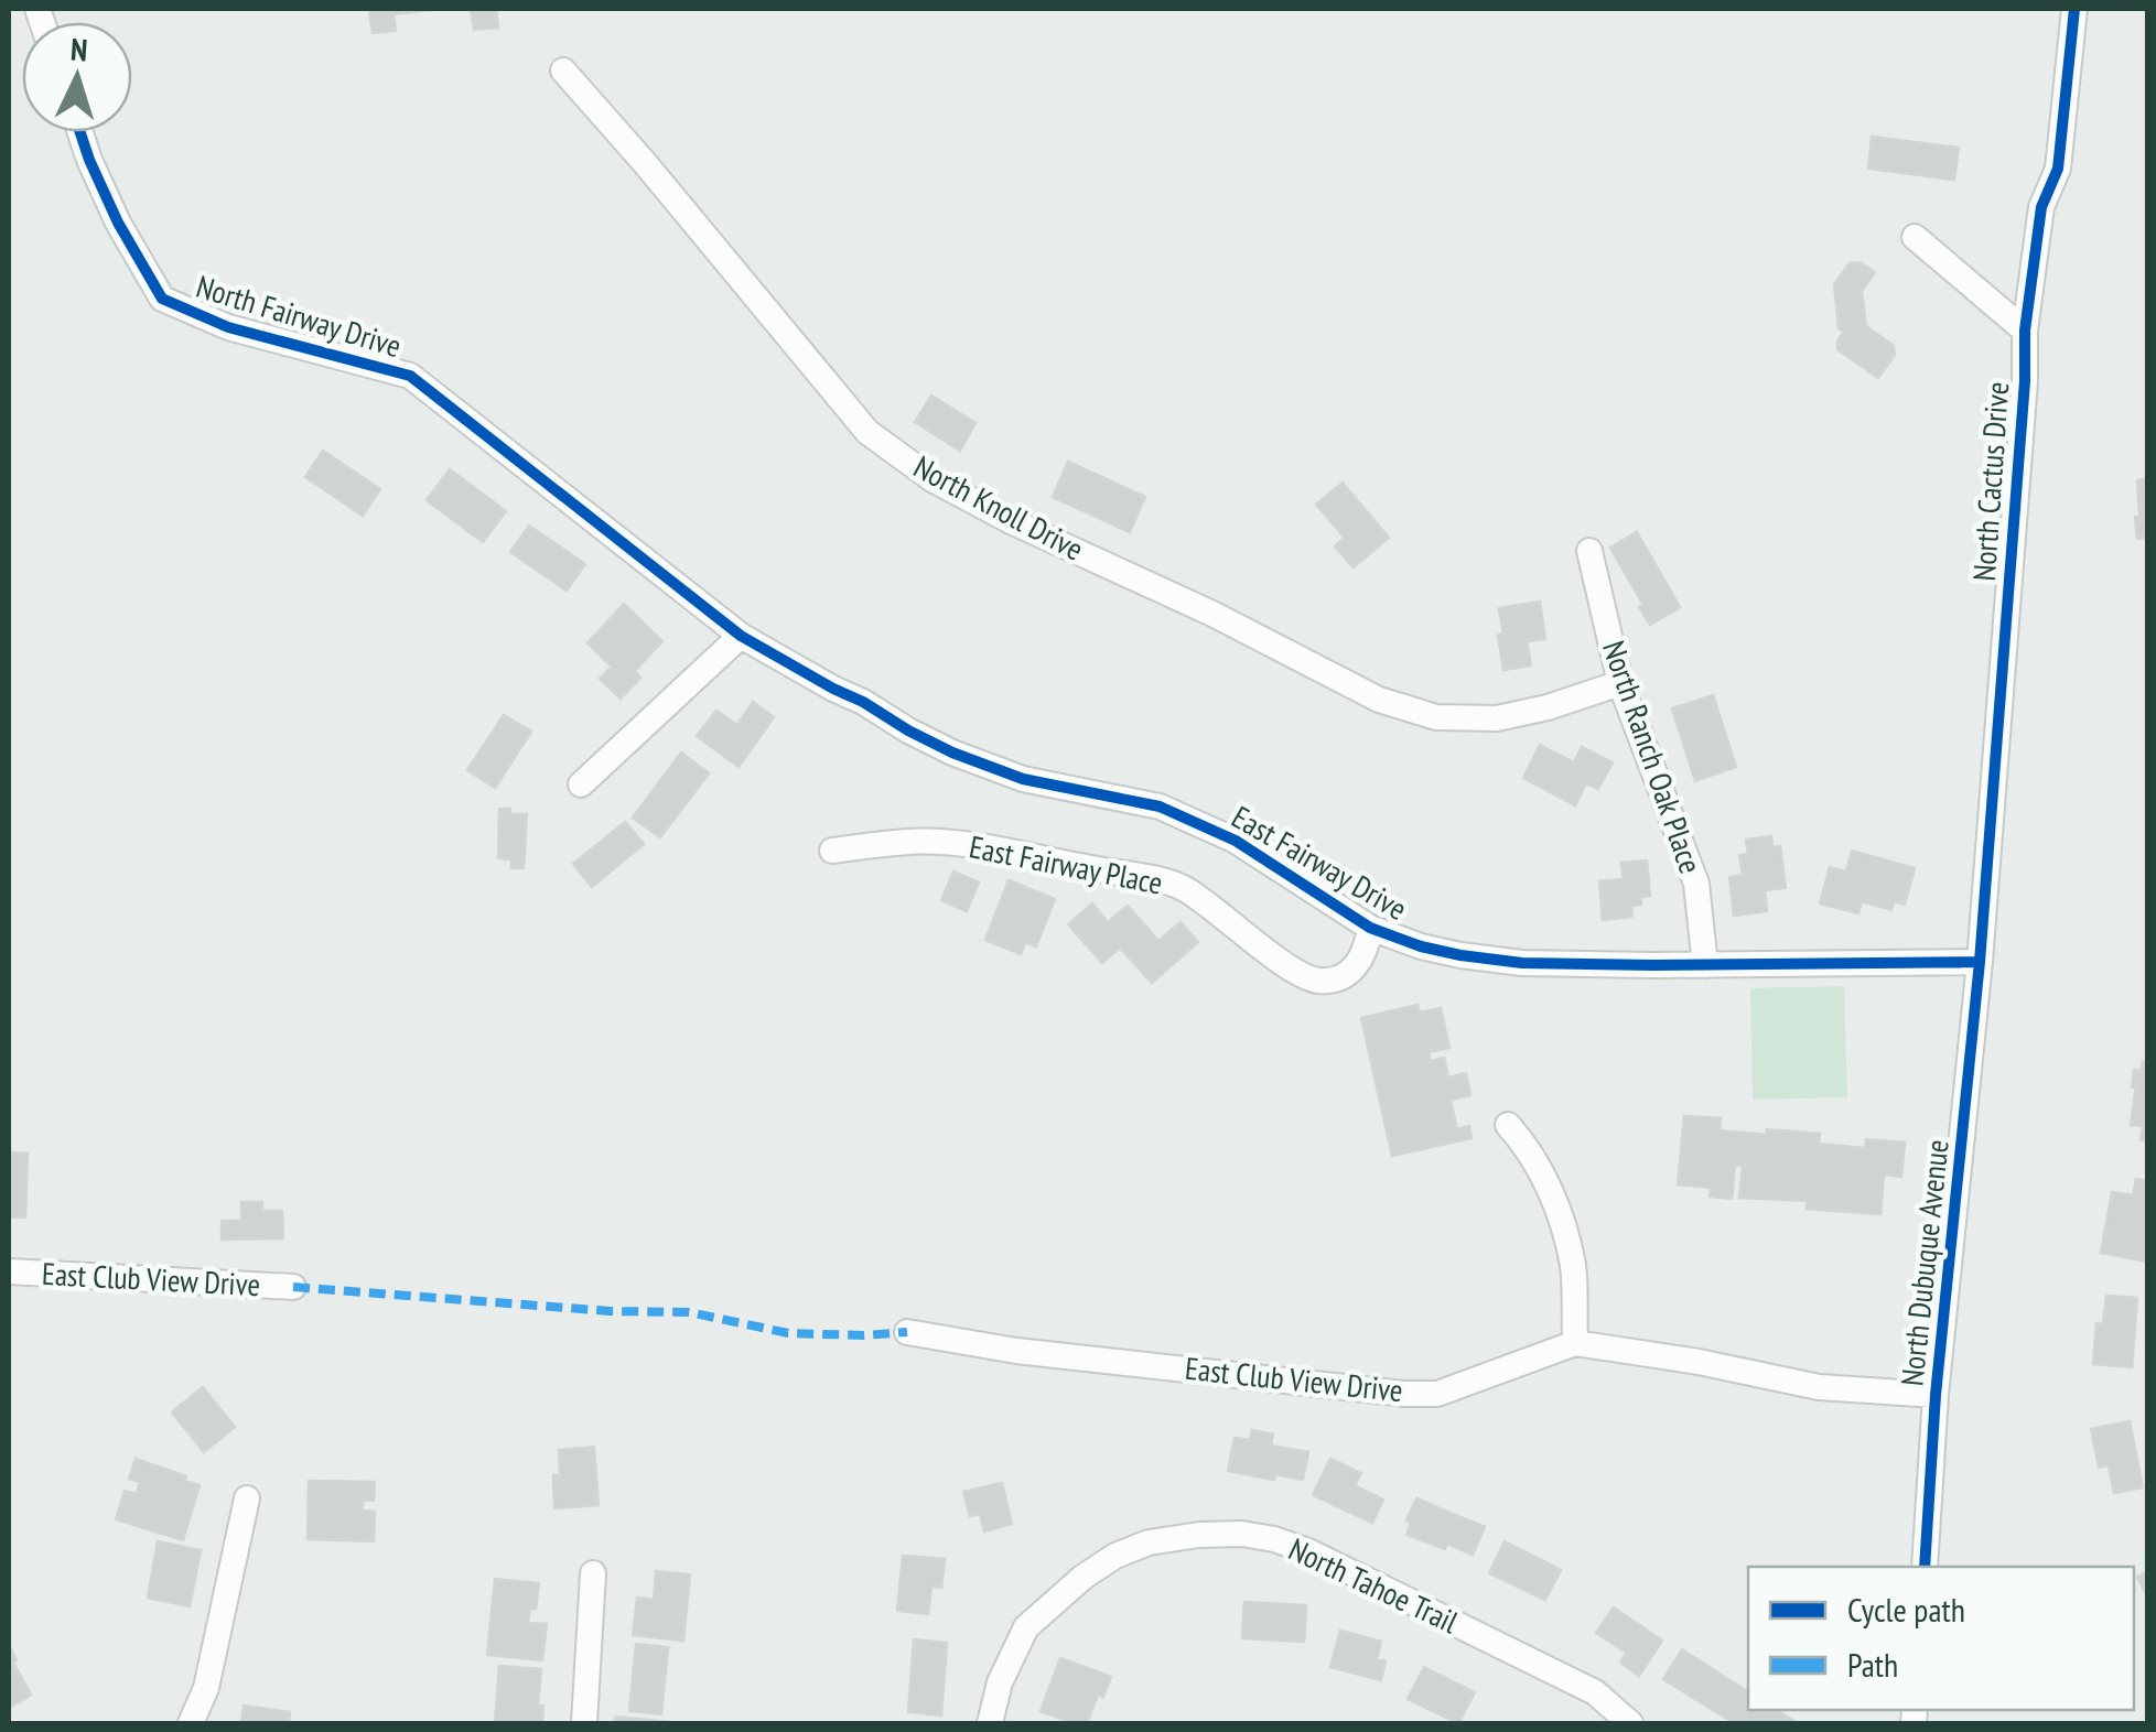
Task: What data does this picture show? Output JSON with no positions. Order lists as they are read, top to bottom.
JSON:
{
  "streets": {
    "street": [
      "North Fairway Drive",
      "North Cactus Drive",
      "North Knoll Drive",
      "North Ranch Oak Place",
      "East Fairway Drive",
      "East Fairway Place",
      "North Dubuque Avenue",
      "East Club View Drive",
      "North Tahoe Trail"
    ]
  },
  "crossings": [
    ["North Fairway Drive", "East Fairway Drive"],
    ["North Cactus Drive", "East Fairway Drive"],
    ["North Cactus Drive", "North Dubuque Avenue"],
    ["North Knoll Drive", "North Ranch Oak Place"],
    ["North Ranch Oak Place", "East Fairway Drive"],
    ["East Fairway Drive", "East Fairway Place"],
    ["East Fairway Drive", "North Dubuque Avenue"],
    ["North Dubuque Avenue", "East Club View Drive"]
  ],
  "legend": ["Cycle path", "Path"],
  "north": "top"
}
